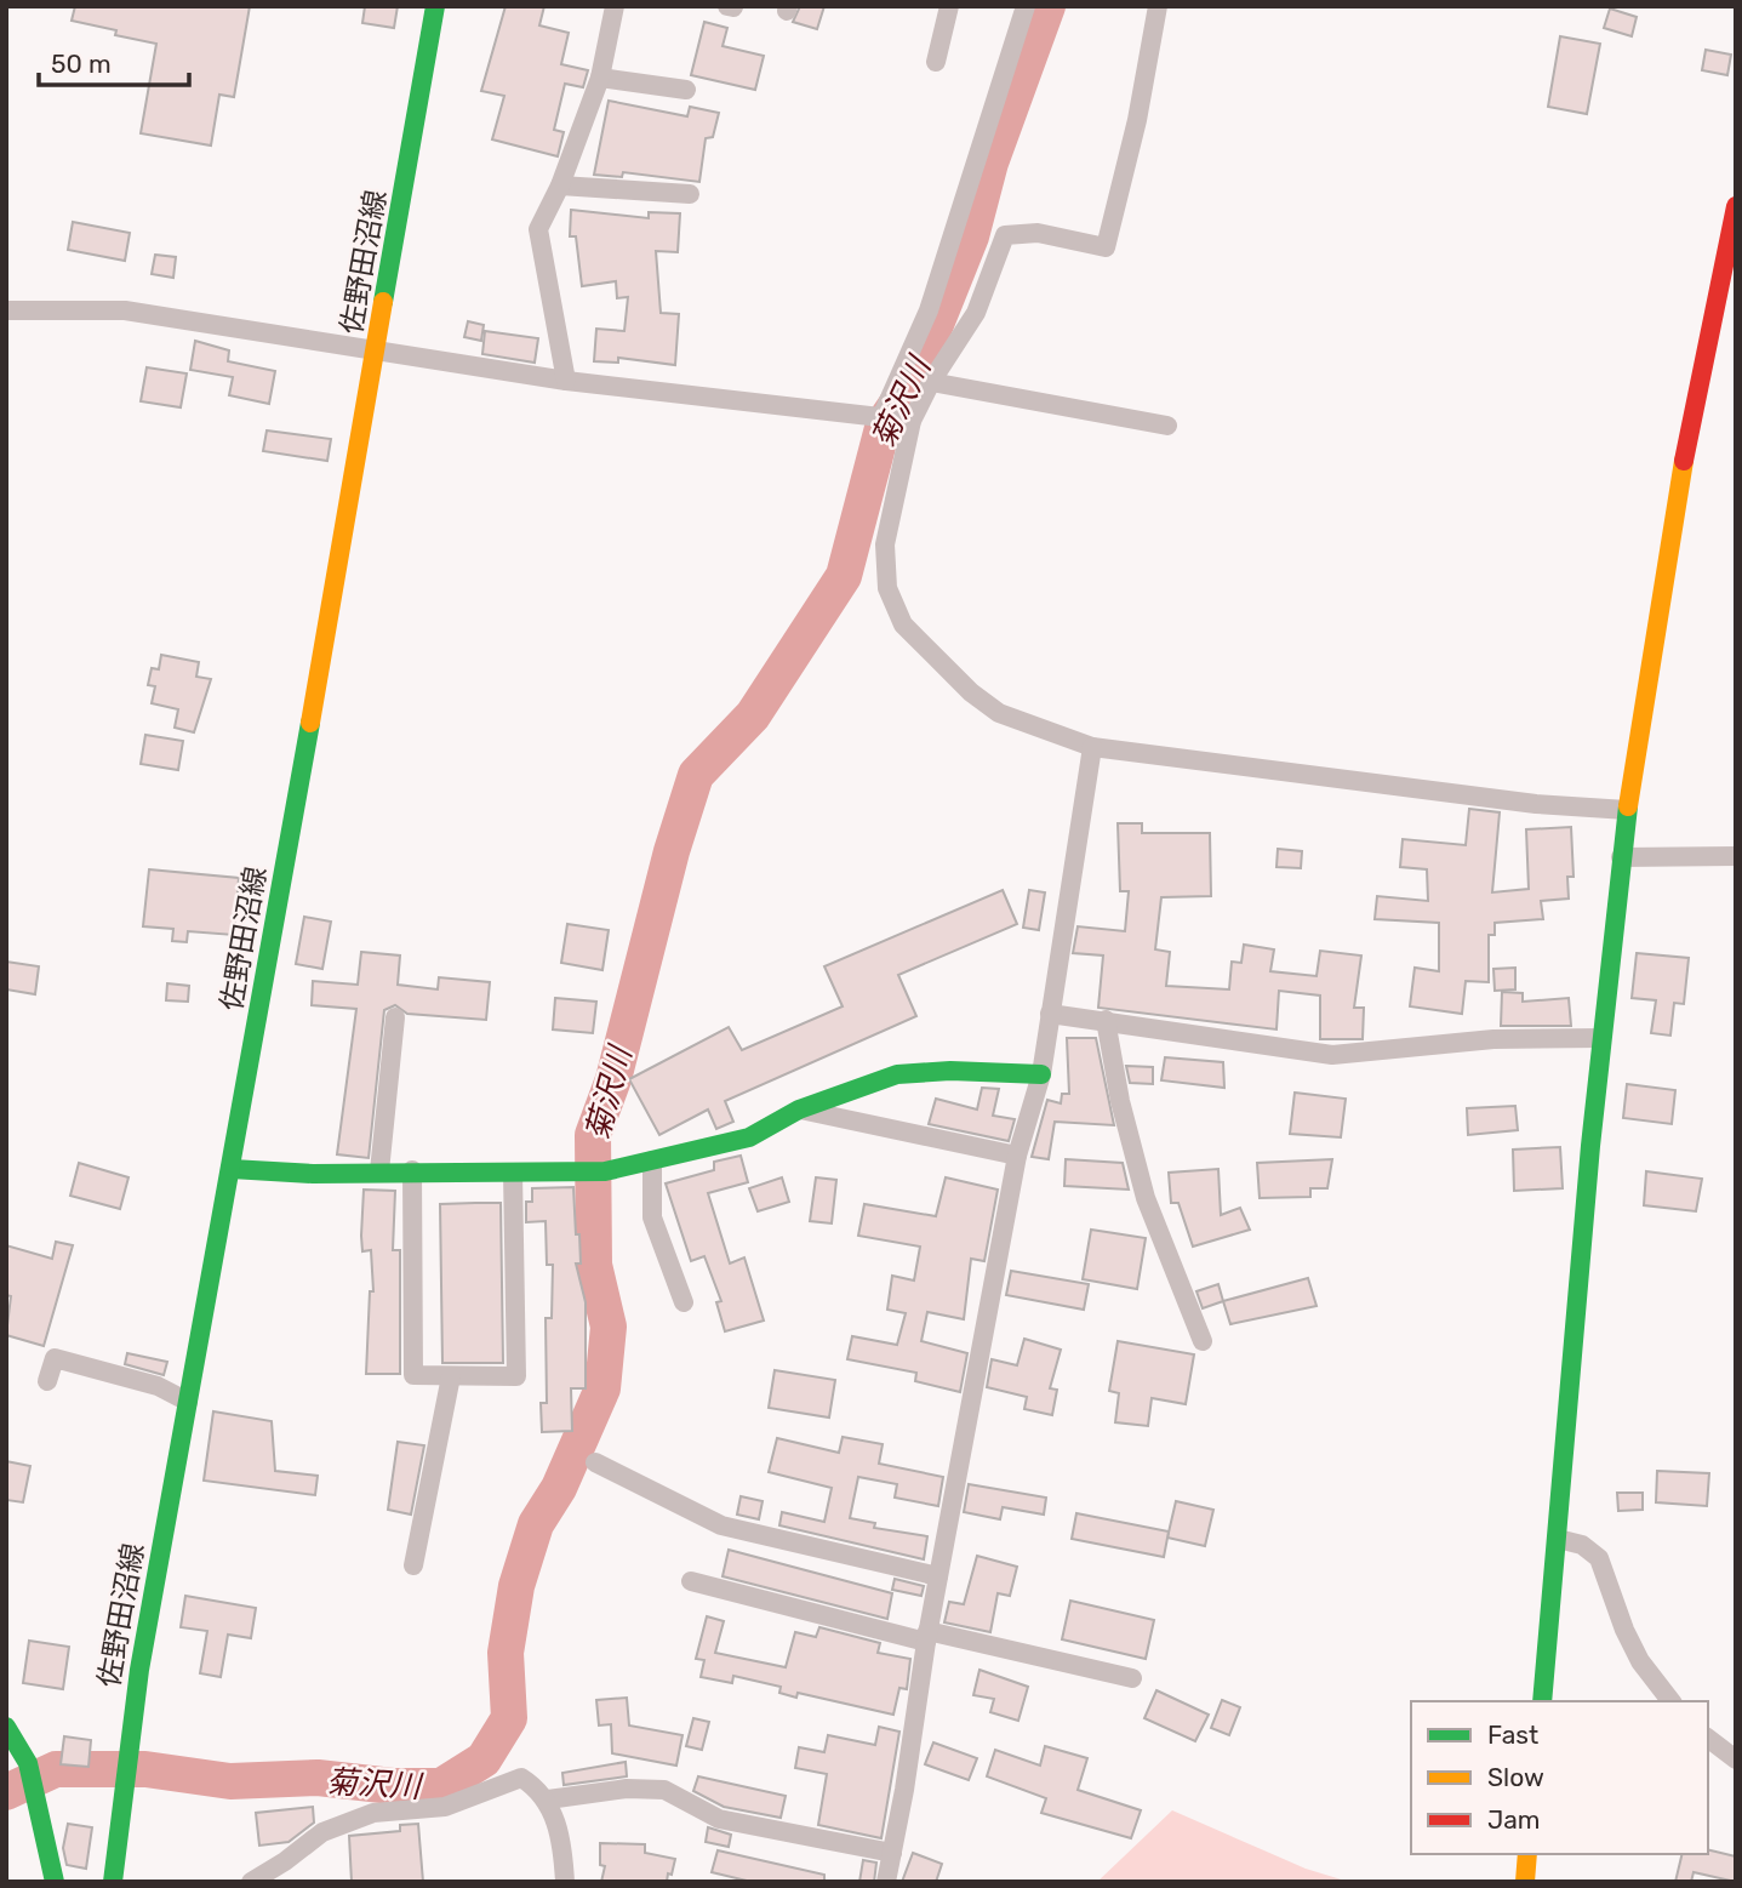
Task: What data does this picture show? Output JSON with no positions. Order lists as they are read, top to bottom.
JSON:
{
  "streets": {
    "street": ["佐野田沼線"]
  },
  "water": ["菊沢川"],
  "legend": ["Fast", "Slow", "Jam"],
  "scale_bar": "50 m"
}
